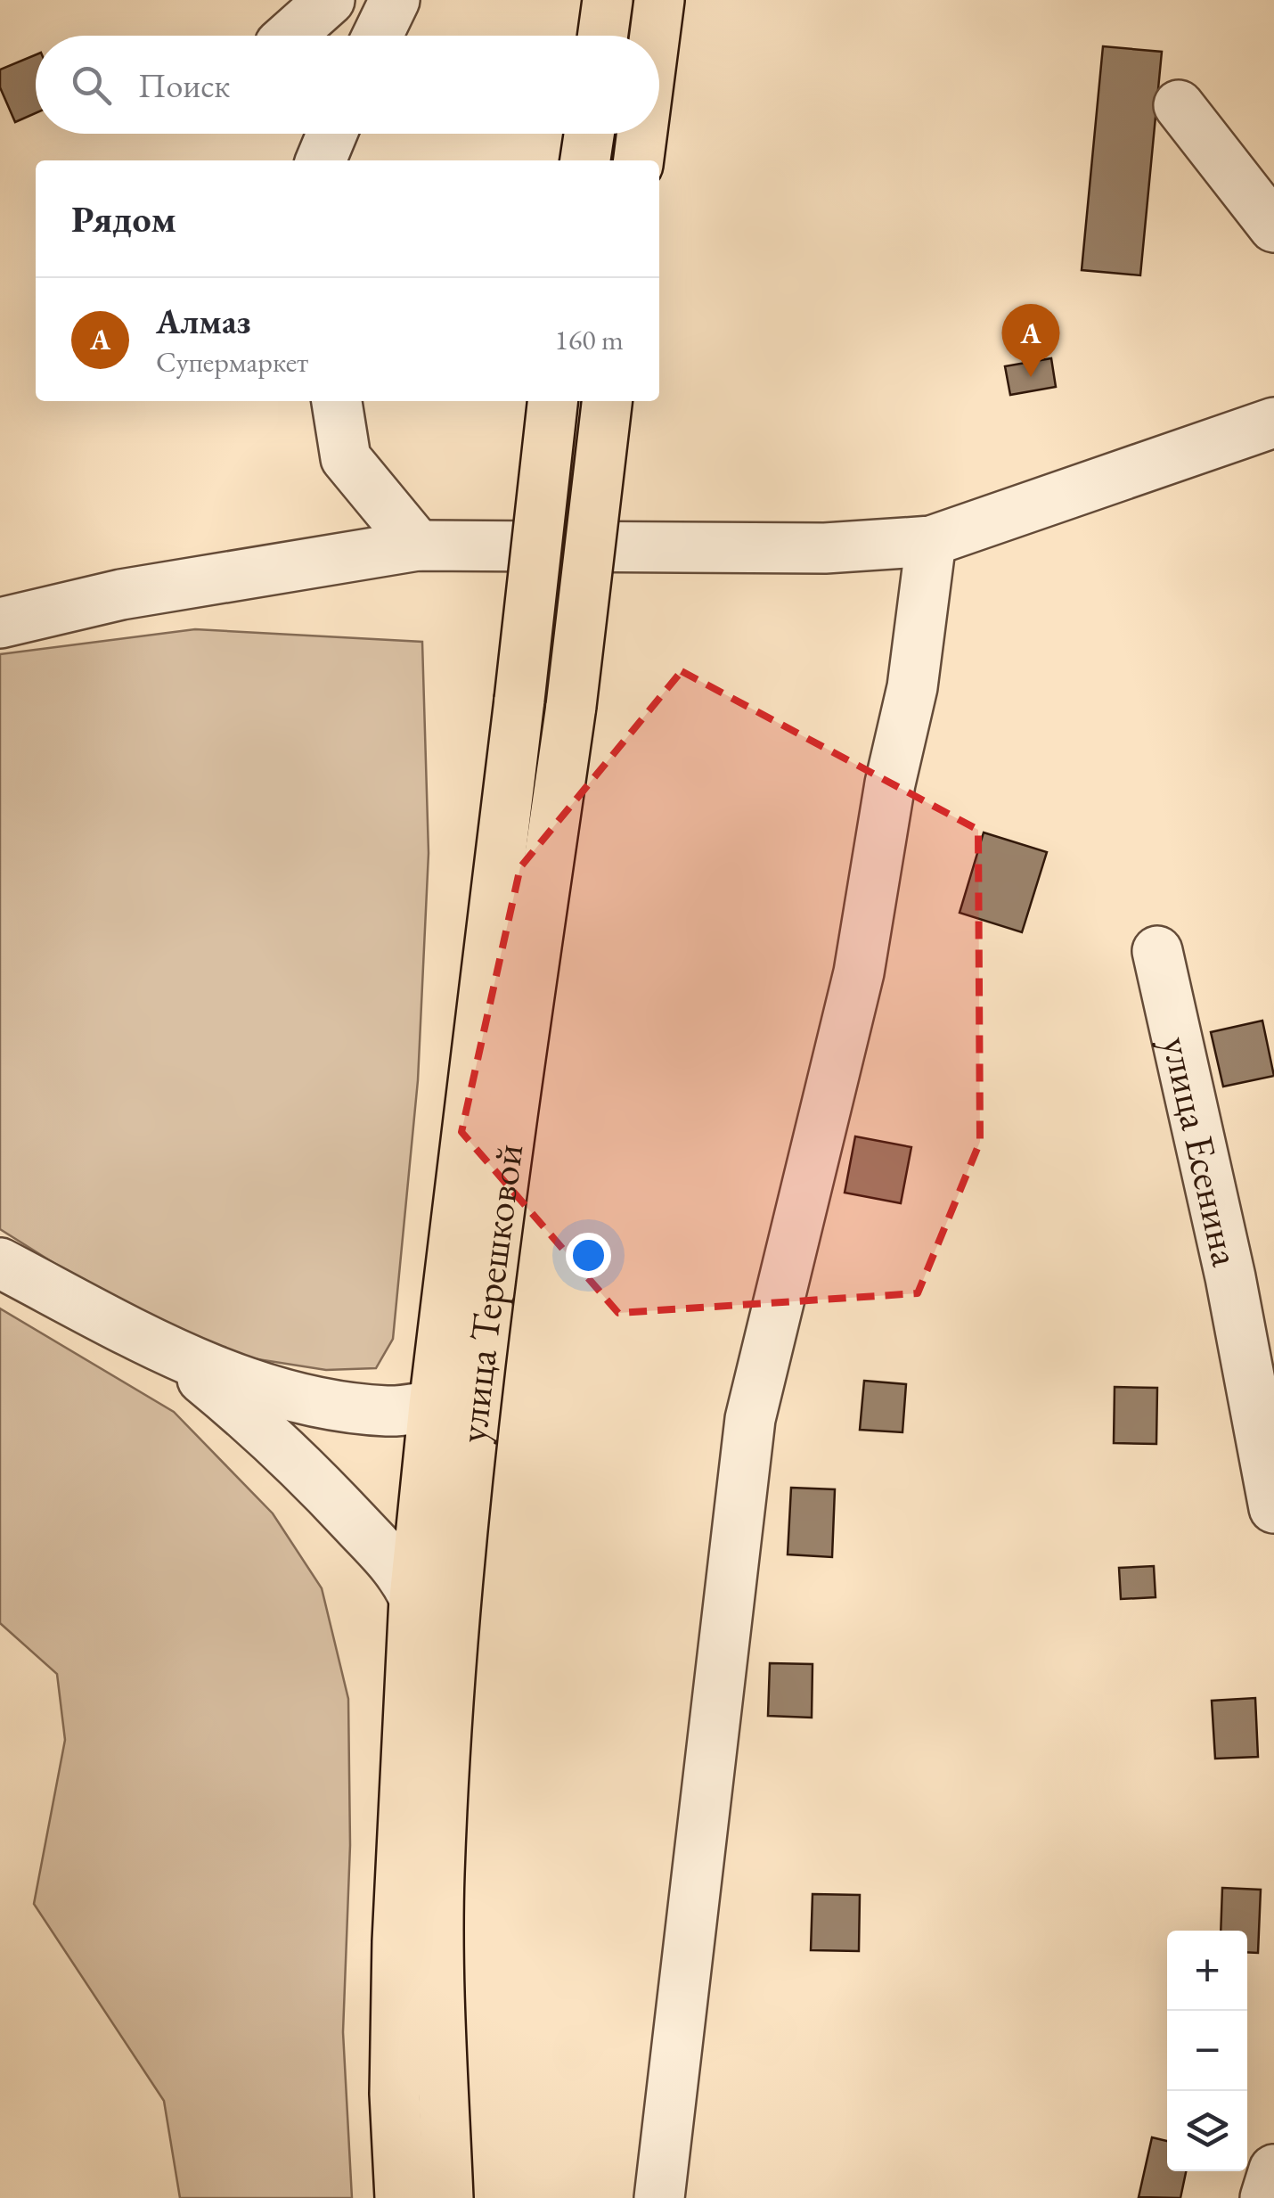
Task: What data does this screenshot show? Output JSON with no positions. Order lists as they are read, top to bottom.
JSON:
{
  "streets": {
    "main road": ["улица Терешковой"],
    "street": ["улица Есенина"]
  },
  "page": {
    "search": "Поиск",
    "heading": "Рядом",
    "list": [
      {
        "mark": "A",
        "name": "Алмаз",
        "note": "Супермаркет",
        "value": "160 m"
      }
    ],
    "pins": "A",
    "map_buttons": ["+", "−"]
  }
}
